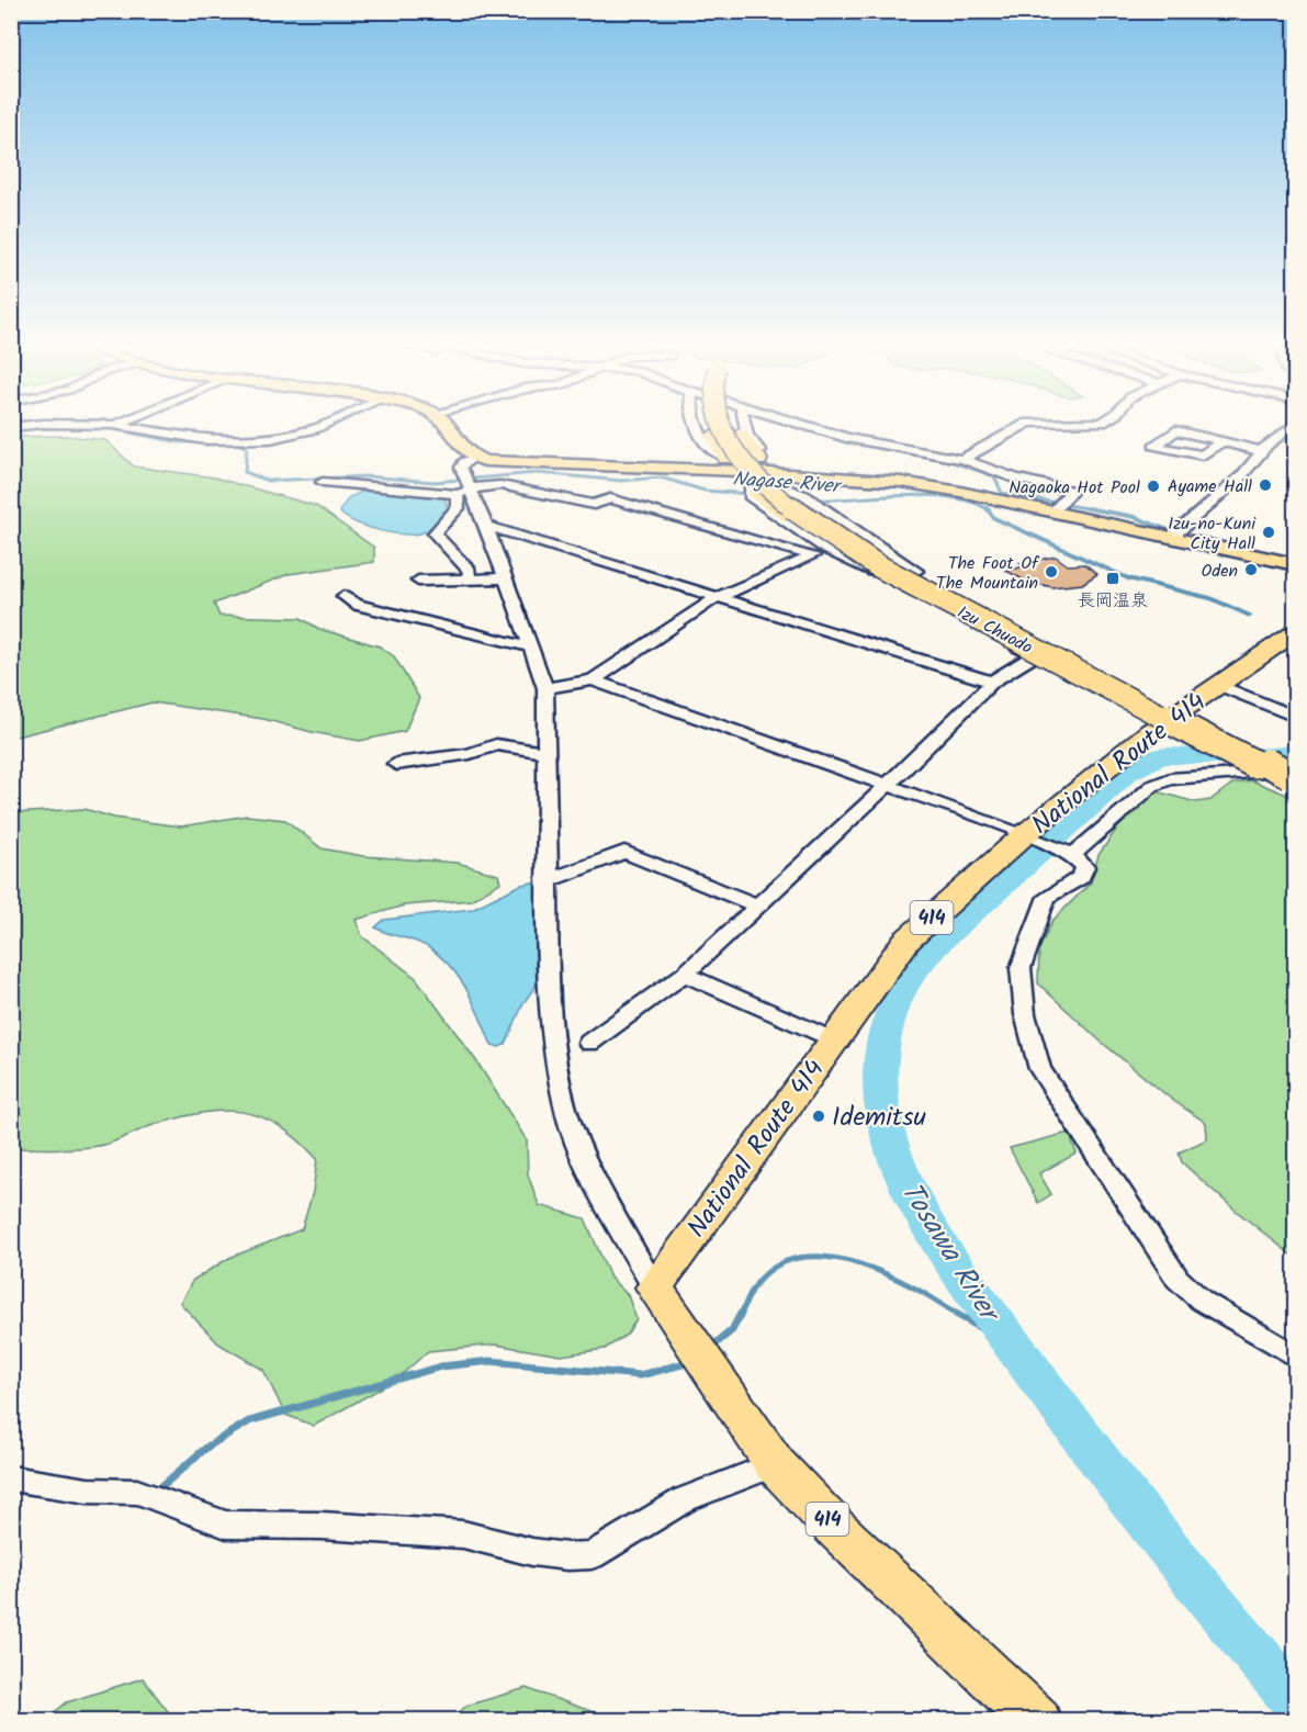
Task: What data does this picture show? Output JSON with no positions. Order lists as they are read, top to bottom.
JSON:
{
  "streets": {
    "highway": ["Izu Chuodo", "National Route 414", "414"]
  },
  "crossings": [
    ["National Route 414", "414"]
  ],
  "water": ["Nagase River", "Tosawa River"],
  "places": {
    "other": [
      "Ayame Hall",
      "Nagaoka Hot Pool",
      "Izu-no-Kuni City Hall",
      "Oden",
      "The Foot Of The Mountain",
      "Idemitsu"
    ],
    "transit": ["長岡温泉"]
  }
}
